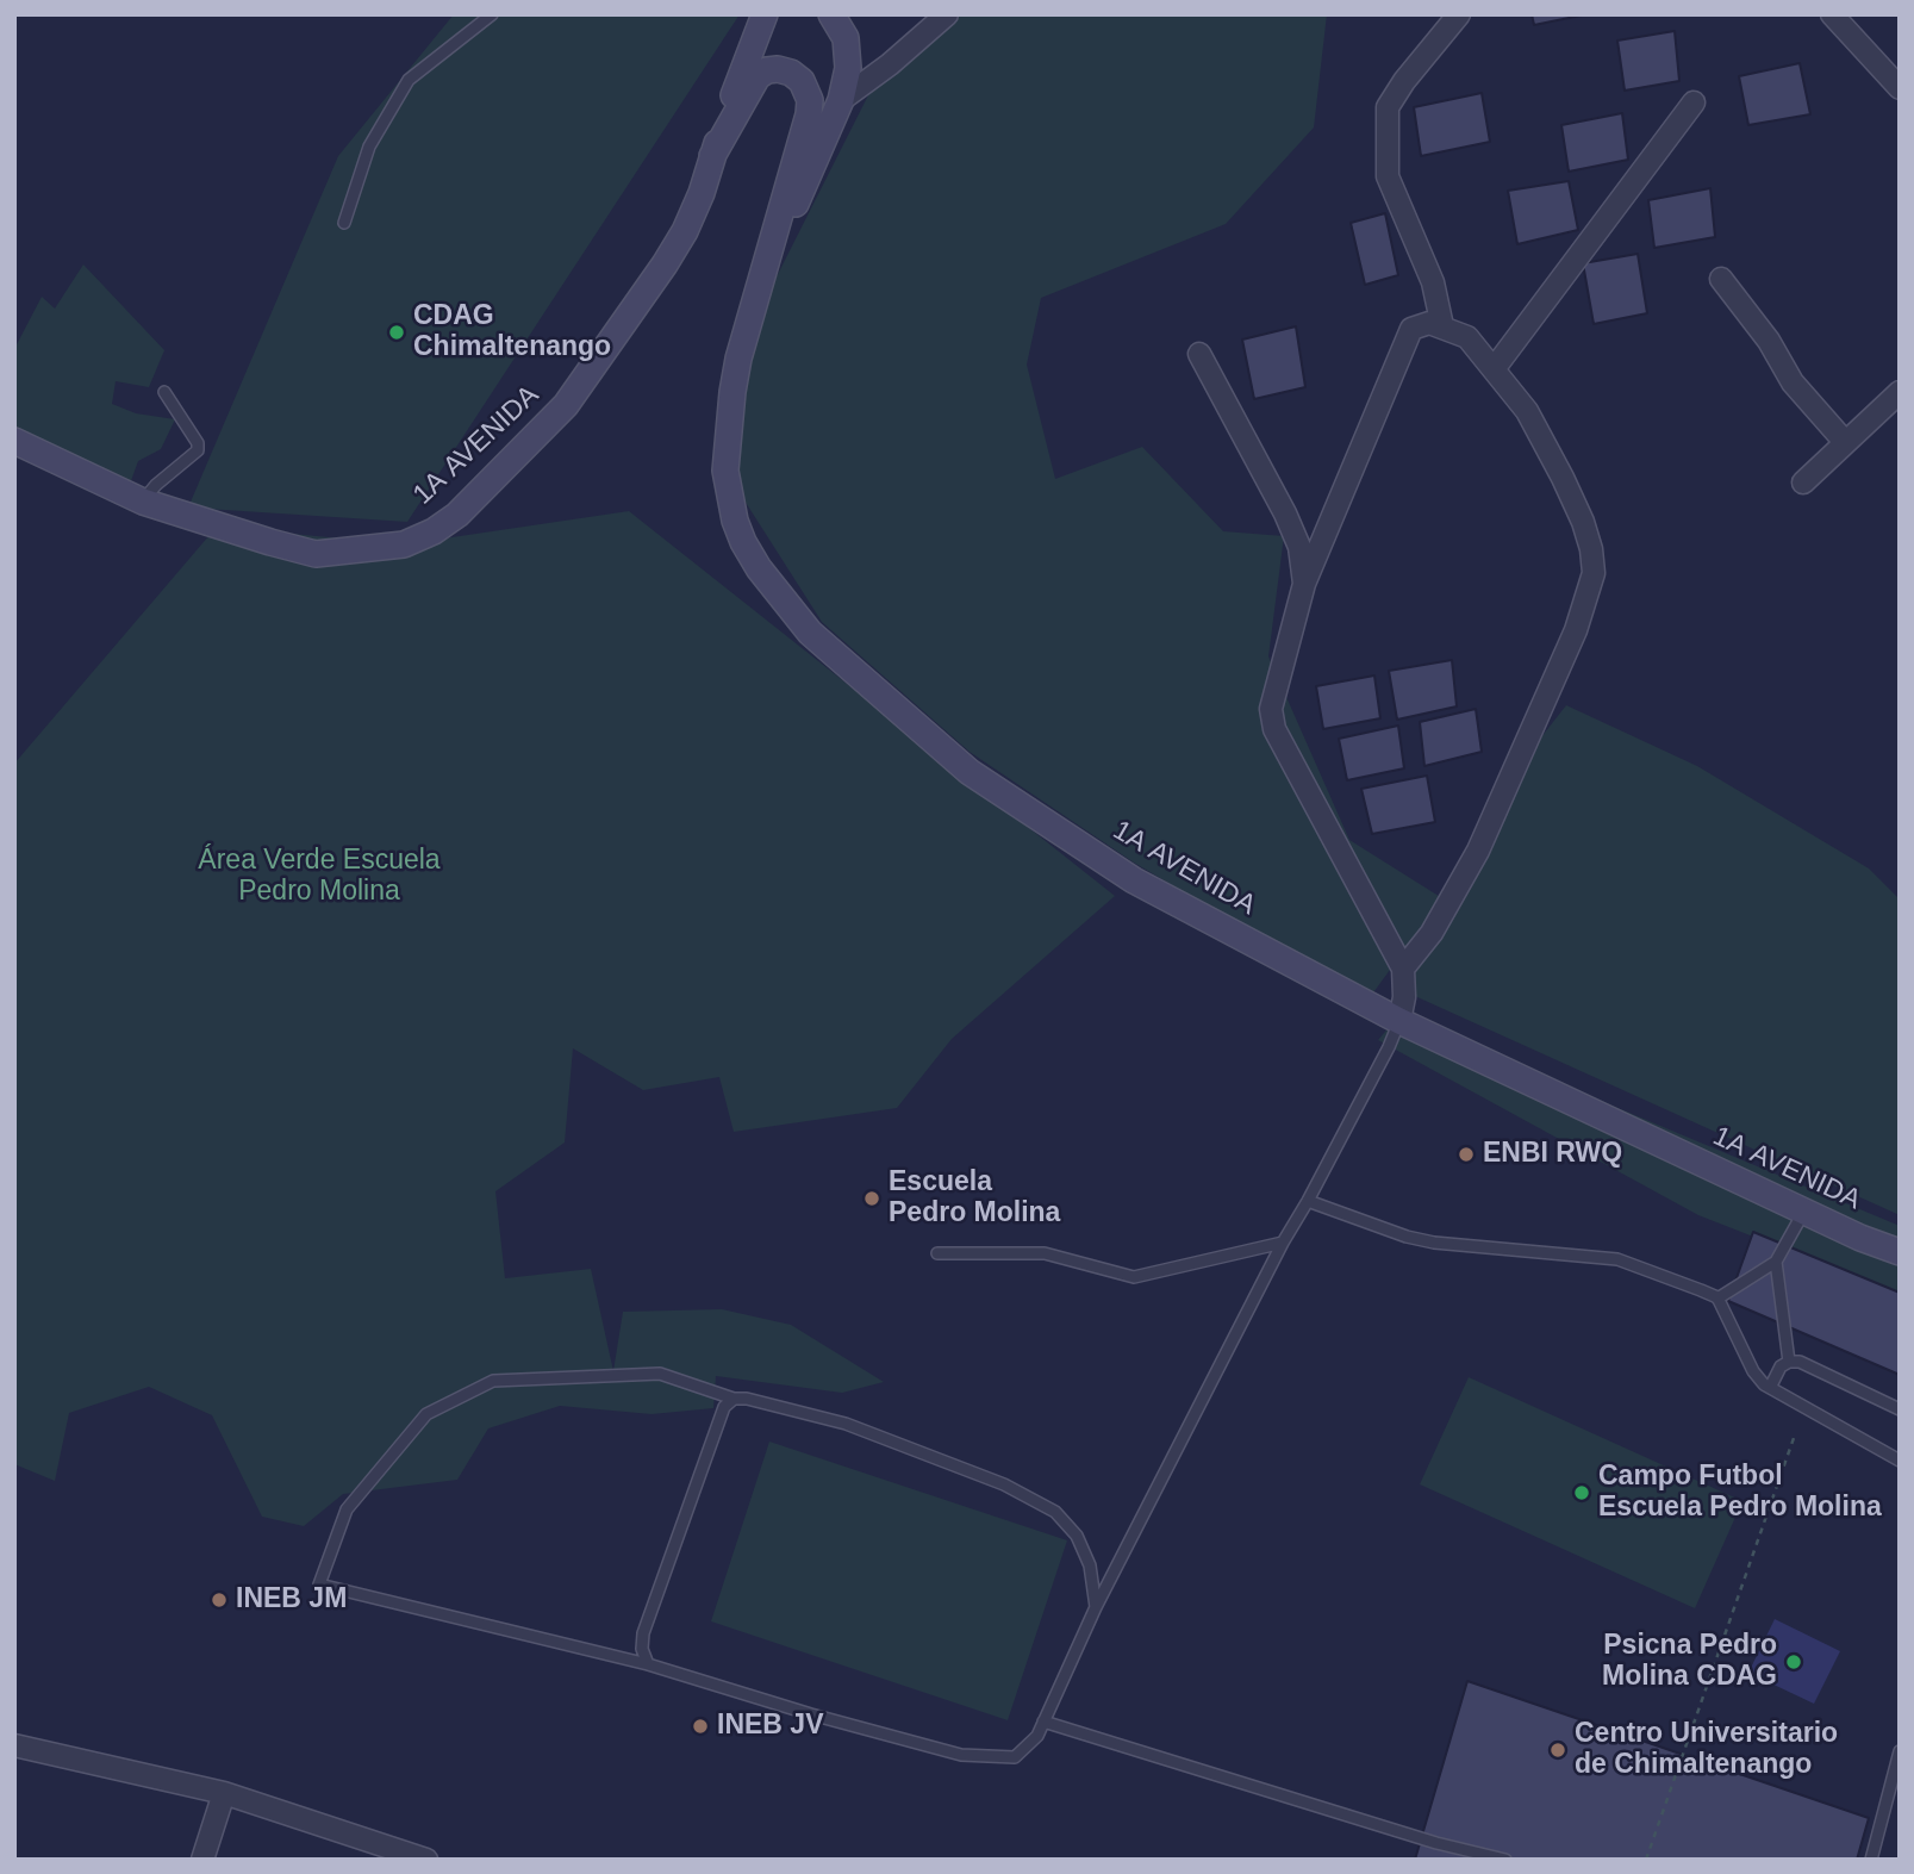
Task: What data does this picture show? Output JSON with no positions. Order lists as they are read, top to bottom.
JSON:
{
  "streets": {
    "main road": ["1A AVENIDA"]
  },
  "parks": ["Área Verde Escuela Pedro Molina"],
  "places": [
    "CDAG Chimaltenango",
    "ENBI RWQ",
    "Escuela Pedro Molina",
    "Campo Futbol Escuela Pedro Molina",
    "INEB JM",
    "Psicna Pedro Molina CDAG",
    "INEB JV",
    "Centro Universitario de Chimaltenango"
  ]
}
